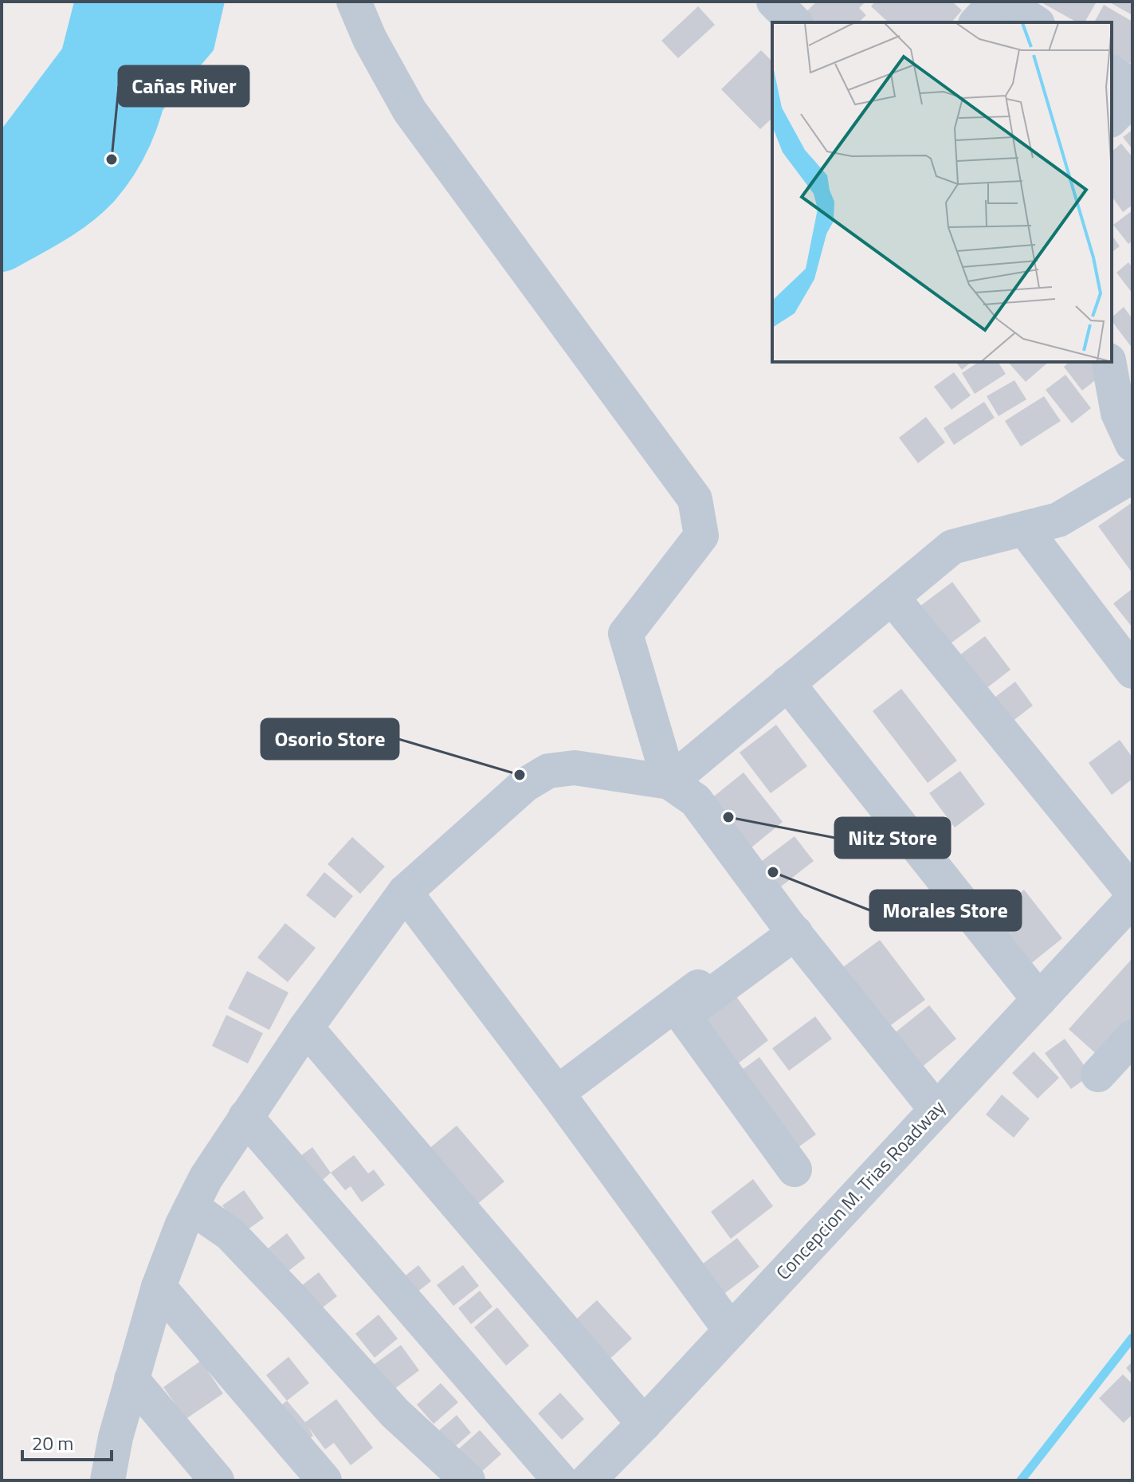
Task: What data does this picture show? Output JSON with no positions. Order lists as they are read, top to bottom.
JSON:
{
  "streets": {
    "street": ["Concepcion M. Trias Roadway"]
  },
  "places": [
    "Cañas River",
    "Osorio Store",
    "Nitz Store",
    "Morales Store"
  ],
  "scale_bar": "20 m"
}
